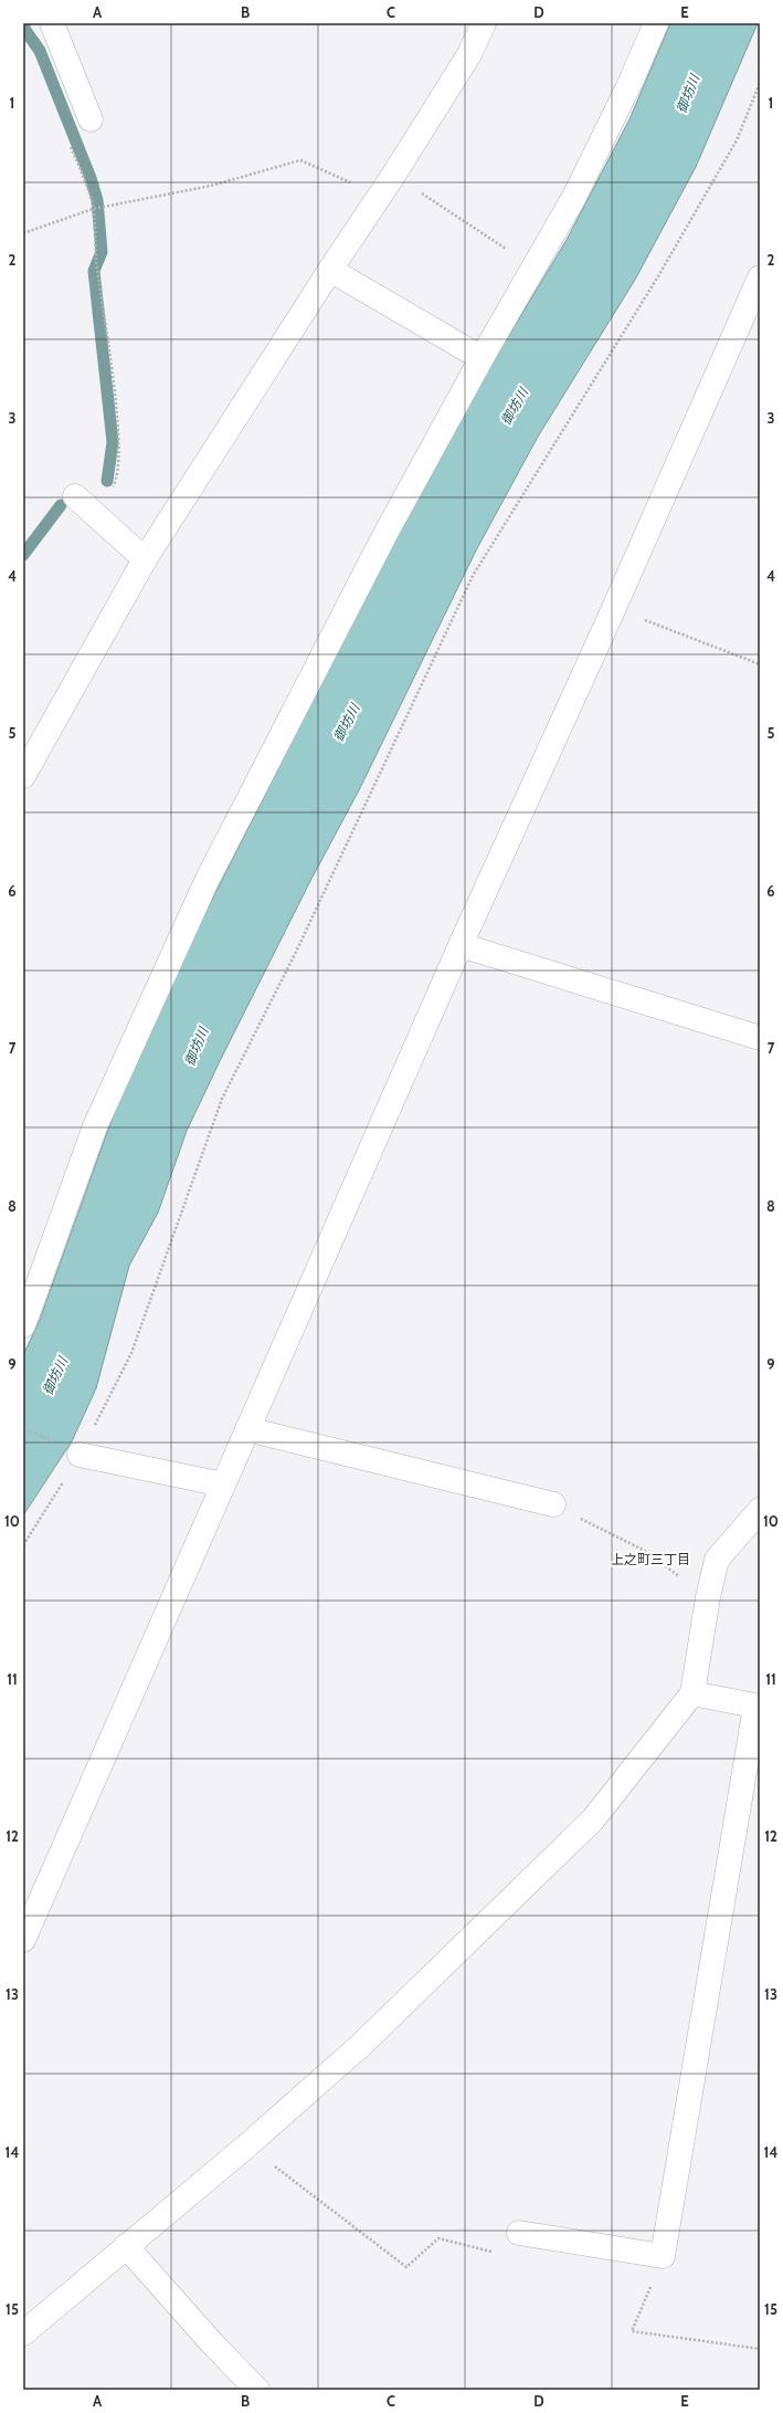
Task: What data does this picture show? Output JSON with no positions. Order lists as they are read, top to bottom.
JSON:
{
  "districts": ["上之町三丁目"],
  "water": ["御坊川"],
  "grid": {
    "columns": [
      "A",
      "B",
      "C",
      "D",
      "E"
    ],
    "rows": [
      "1",
      "2",
      "3",
      "4",
      "5",
      "6",
      "7",
      "8",
      "9",
      "10",
      "11",
      "12",
      "13",
      "14",
      "15"
    ]
  }
}
